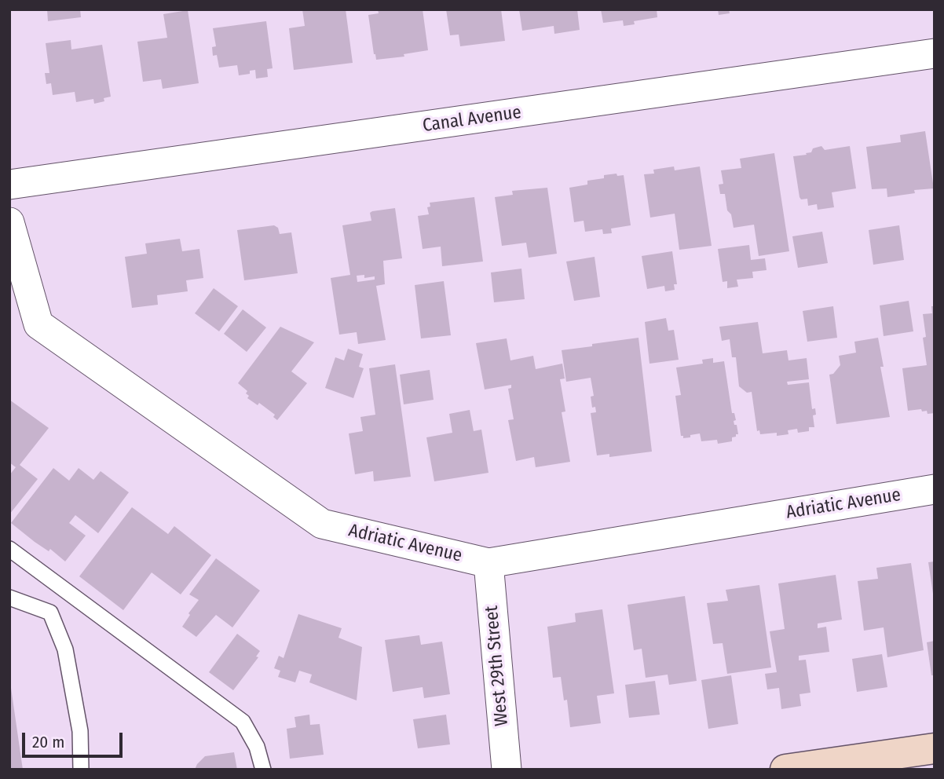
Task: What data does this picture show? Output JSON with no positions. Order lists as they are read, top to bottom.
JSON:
{
  "streets": {
    "street": ["Canal Avenue", "Adriatic Avenue", "West 29th Street"]
  },
  "crossings": [
    ["Adriatic Avenue", "West 29th Street"]
  ],
  "scale_bar": "20 m"
}
